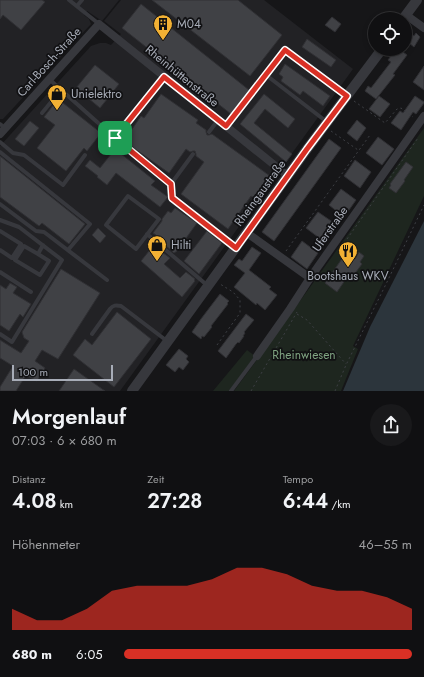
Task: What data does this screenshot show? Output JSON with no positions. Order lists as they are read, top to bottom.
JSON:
{
  "streets": {
    "street": [
      "Carl-Bosch-Straße",
      "Rheinhüttenstraße",
      "Rheingaustraße",
      "Uferstraße"
    ]
  },
  "crossings": [
    ["Carl-Bosch-Straße", "Rheinhüttenstraße"],
    ["Rheinhüttenstraße", "Rheingaustraße"]
  ],
  "parks": ["Rheinwiesen"],
  "places": {
    "building": ["M04"],
    "shop": ["Unielektro", "Hilti"],
    "restaurant": ["Bootshaus WKV"]
  },
  "scale_bar": "100 m",
  "page": {
    "scale": "100 m",
    "heading": ["Morgenlauf", "07:03 · 6 × 680 m"],
    "stats": [
      ["Distanz", "4.08 km"],
      ["Zeit", "27:28"],
      ["Tempo", "6:44 /km"]
    ],
    "chart": ["Höhenmeter", "46–55 m"],
    "list": [
      {
        "name": "680 m",
        "note": "6:05"
      }
    ]
  }
}
